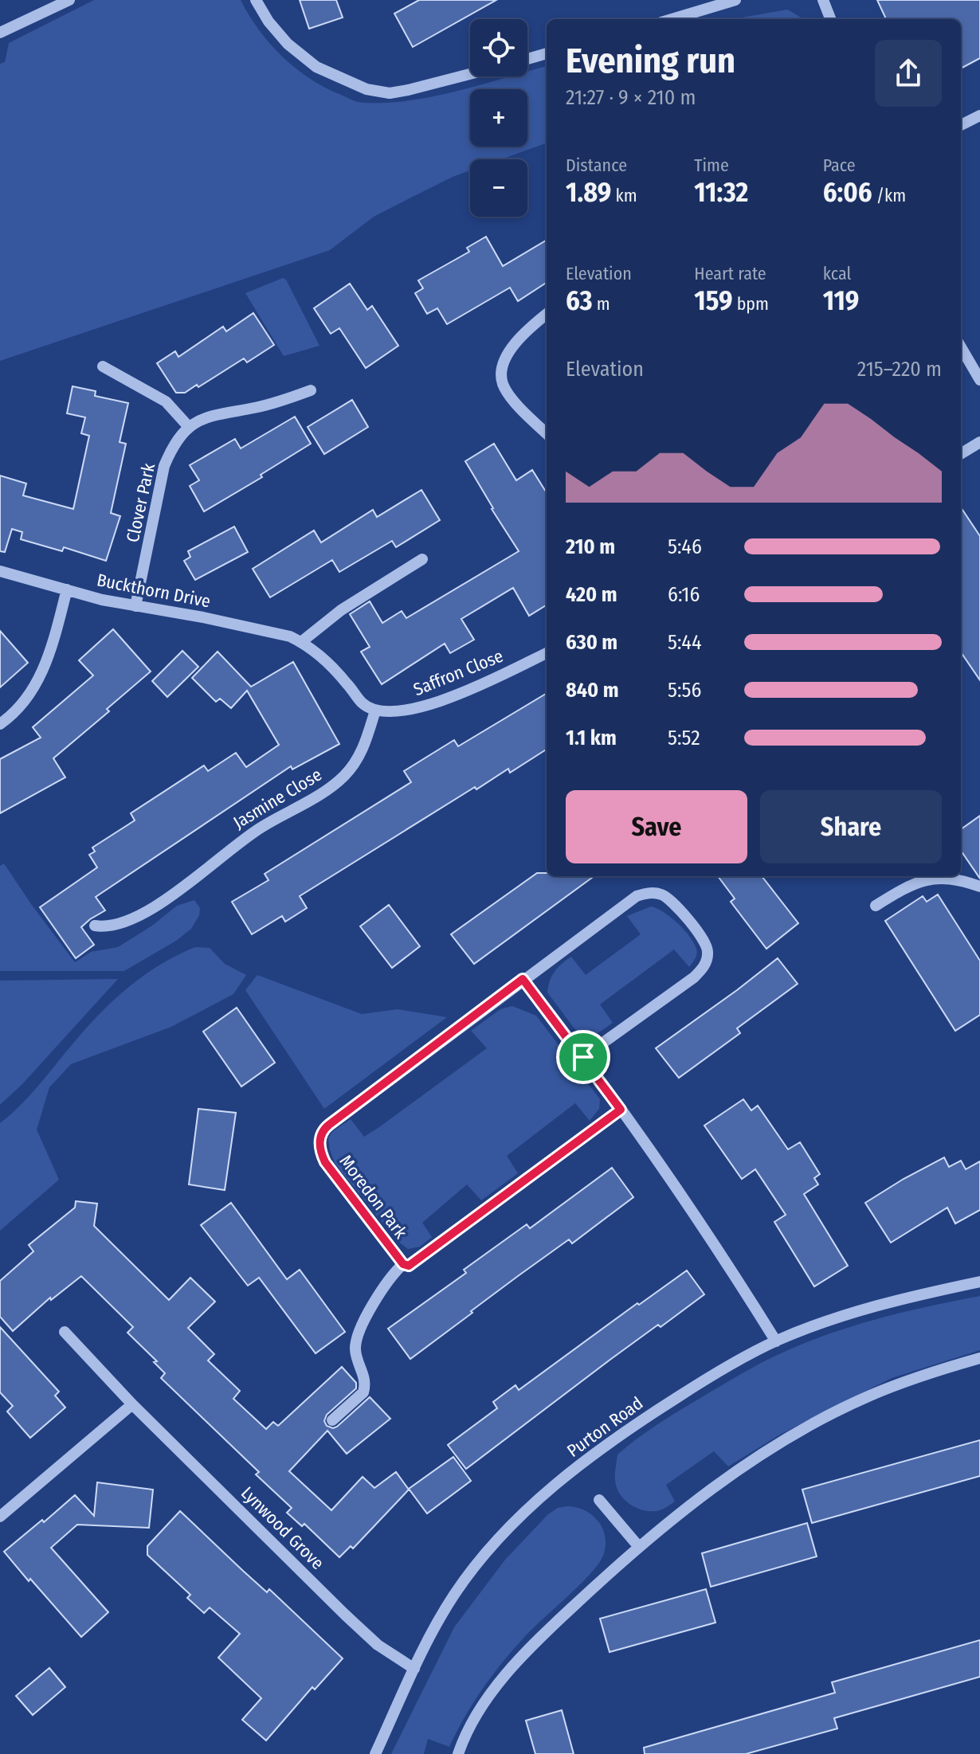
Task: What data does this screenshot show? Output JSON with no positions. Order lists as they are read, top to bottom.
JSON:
{
  "streets": {
    "street": [
      "Clover Park",
      "Buckthorn Drive",
      "Saffron Close",
      "Jasmine Close",
      "Moredon Park",
      "Purton Road",
      "Lynwood Grove"
    ]
  },
  "crossings": [
    ["Clover Park", "Buckthorn Drive"],
    ["Buckthorn Drive", "Saffron Close"],
    ["Buckthorn Drive", "Jasmine Close"],
    ["Saffron Close", "Jasmine Close"],
    ["Purton Road", "Lynwood Grove"]
  ],
  "page": {
    "map_buttons": ["+", "−"],
    "heading": ["Evening run", "21:27 · 9 × 210 m"],
    "stats": [
      ["Distance", "1.89 km"],
      ["Time", "11:32"],
      ["Pace", "6:06 /km"],
      ["Elevation", "63 m"],
      ["Heart rate", "159 bpm"],
      ["kcal", "119"]
    ],
    "chart": ["Elevation", "215–220 m"],
    "list": [
      {
        "name": "210 m",
        "note": "5:46"
      },
      {
        "name": "420 m",
        "note": "6:16"
      },
      {
        "name": "630 m",
        "note": "5:44"
      },
      {
        "name": "840 m",
        "note": "5:56"
      },
      {
        "name": "1.1 km",
        "note": "5:52"
      }
    ],
    "buttons": ["Save", "Share"]
  }
}
